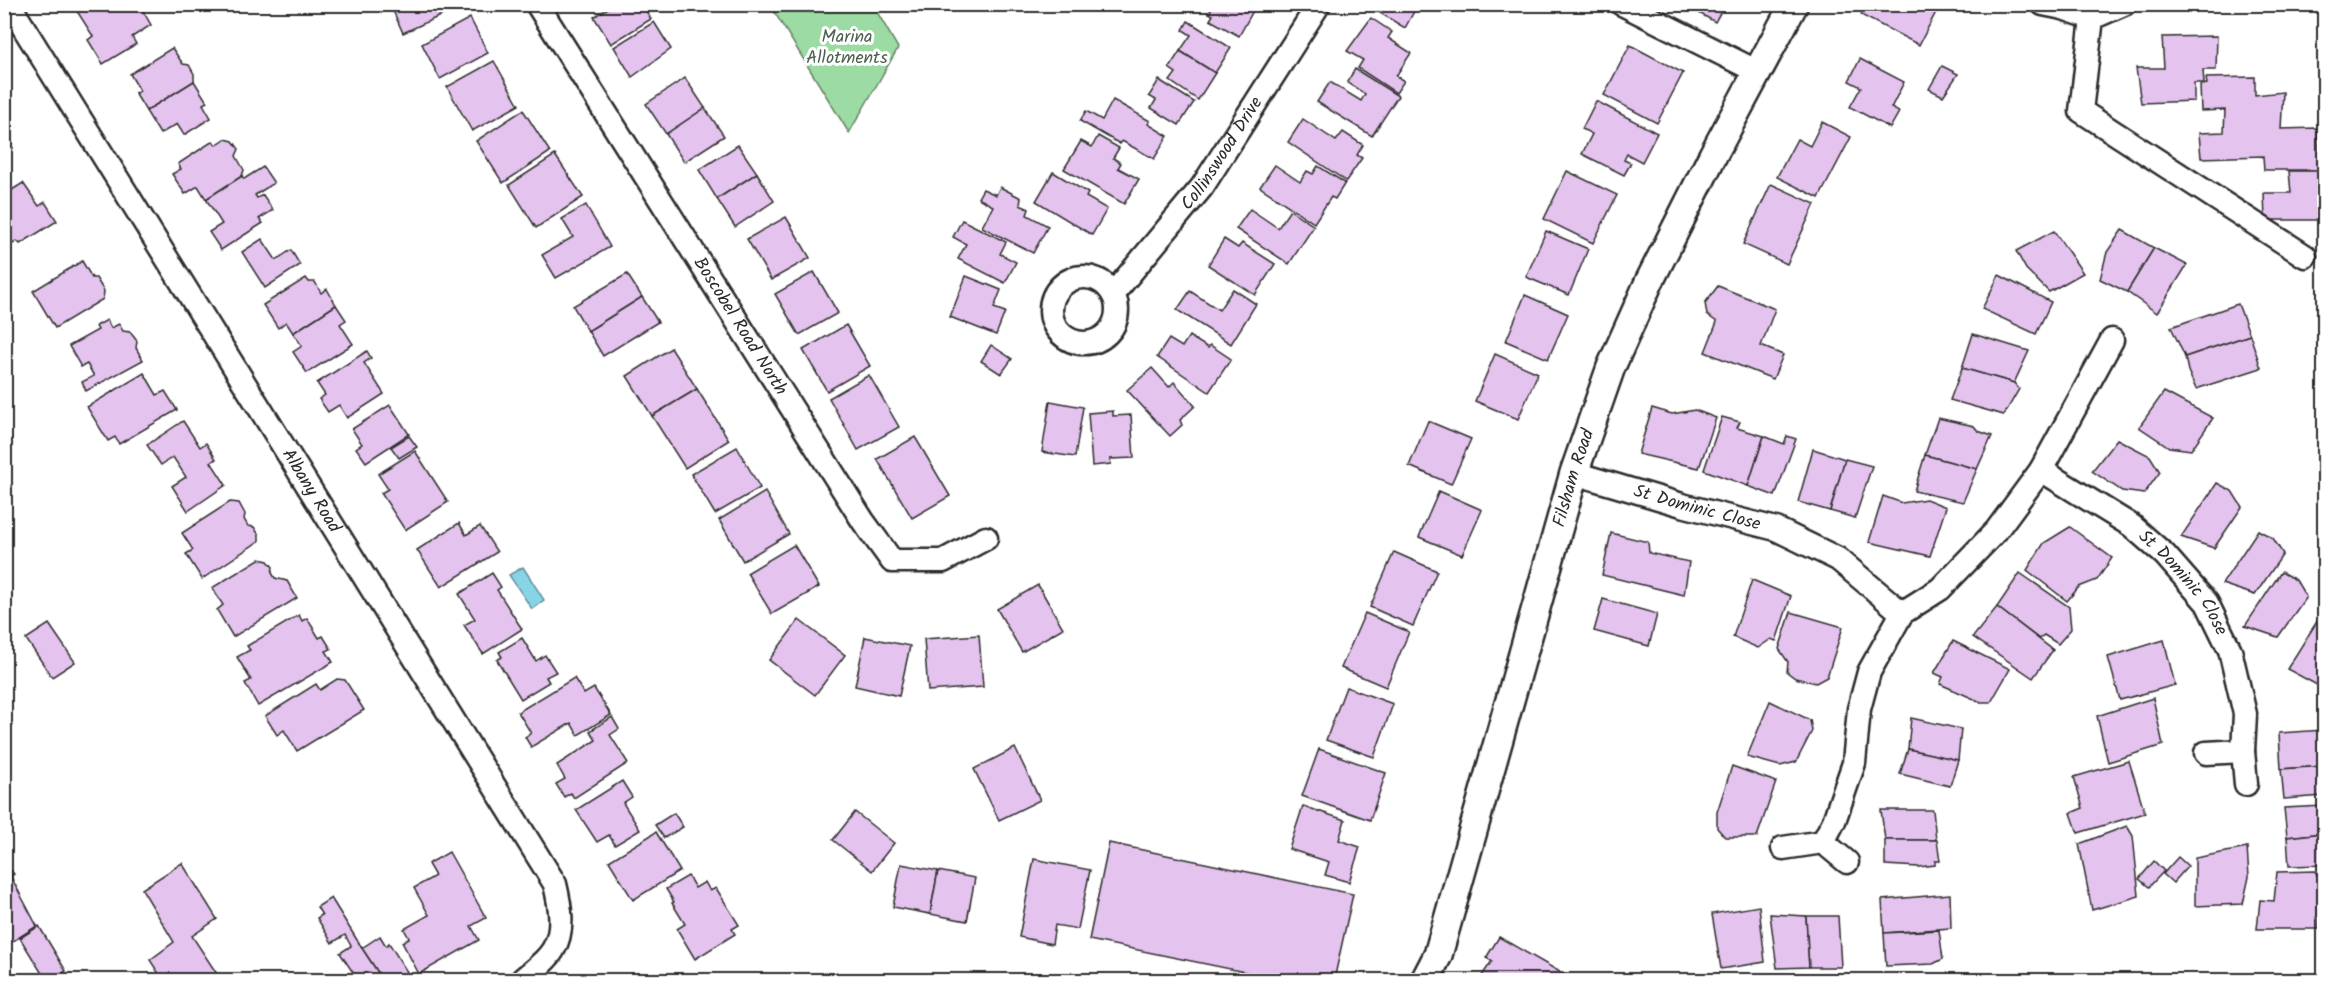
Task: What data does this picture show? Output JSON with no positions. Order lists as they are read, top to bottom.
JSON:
{
  "streets": {
    "street": [
      "Collinswood Drive",
      "Boscobel Road North",
      "Filsham Road",
      "Albany Road",
      "St Dominic Close"
    ]
  },
  "crossings": [
    ["Filsham Road", "St Dominic Close"]
  ],
  "parks": ["Marina Allotments"]
}
